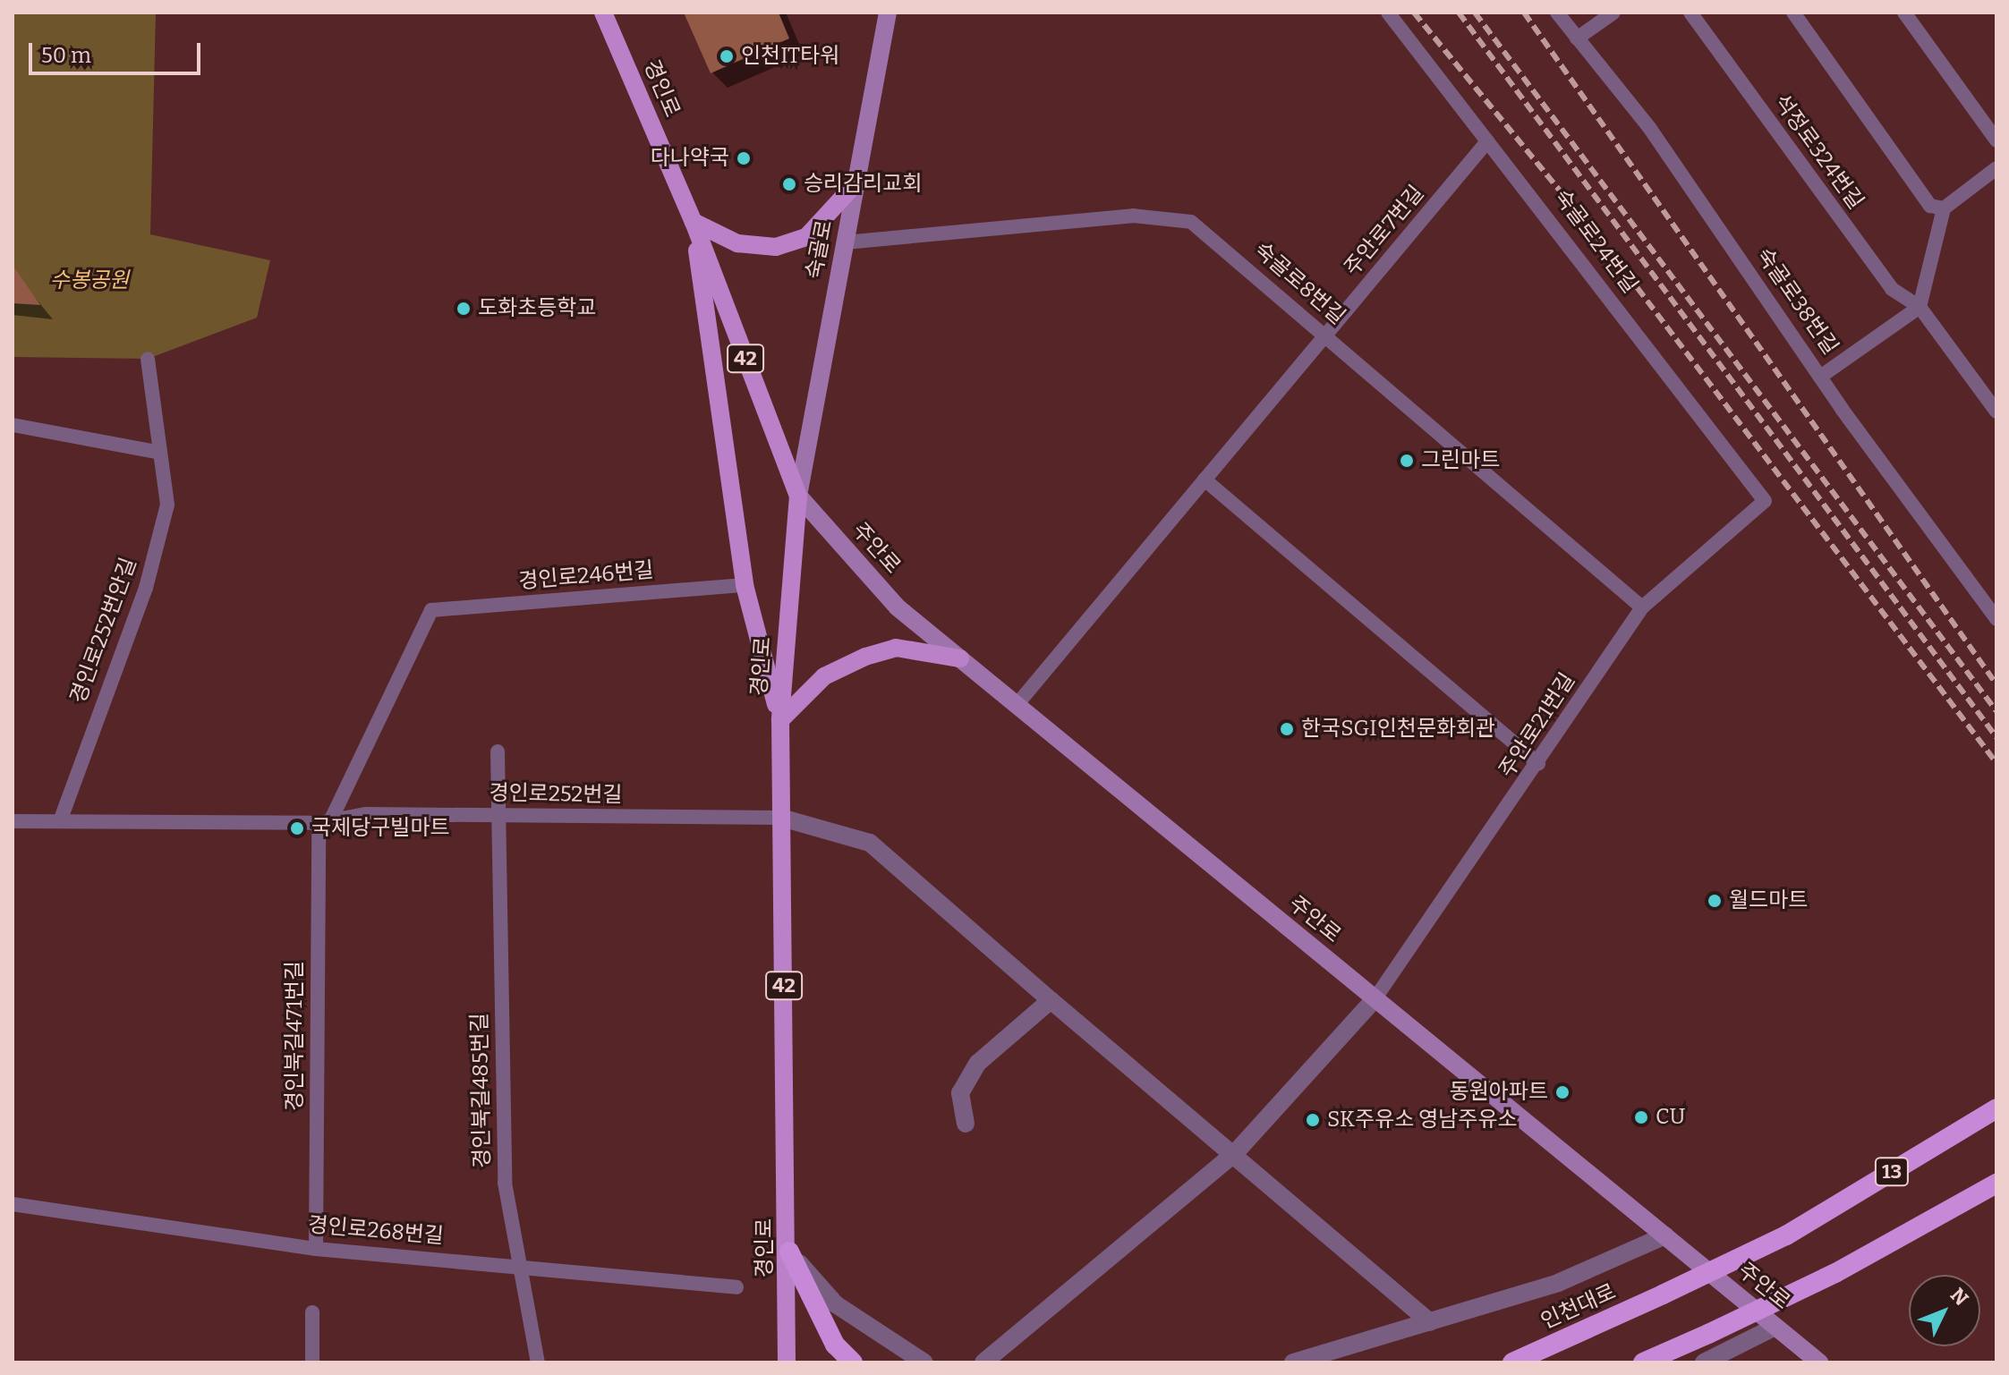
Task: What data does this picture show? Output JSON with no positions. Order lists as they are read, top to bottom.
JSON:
{
  "streets": {
    "highway": ["13", "인천대로"],
    "main road": [
      "경인로",
      "숙골로",
      "42",
      "주안로"
    ],
    "lane": [
      "석정로324번길",
      "주안로7번길",
      "숙골로24번길",
      "숙골로8번길",
      "숙골로38번길",
      "경인로246번길",
      "경인로252번안길",
      "주안로21번길",
      "경인로252번길",
      "경인북길471번길",
      "경인북길485번길",
      "경인로268번길"
    ]
  },
  "crossings": [
    ["경인로", "숙골로"],
    ["경인로", "주안로"],
    ["경인로", "경인로252번길"],
    ["주안로7번길", "숙골로24번길"],
    ["주안로7번길", "숙골로8번길"],
    ["주안로7번길", "주안로"],
    ["숙골로24번길", "주안로21번길"],
    ["숙골로", "숙골로8번길"],
    ["숙골로", "주안로"],
    ["숙골로8번길", "주안로21번길"],
    ["주안로", "주안로21번길"],
    ["경인로246번길", "경인로252번길"],
    ["경인로246번길", "경인북길471번길"],
    ["경인로252번안길", "경인로252번길"],
    ["경인로252번길", "경인북길471번길"],
    ["경인로252번길", "경인북길485번길"],
    ["경인북길471번길", "경인로268번길"],
    ["경인북길485번길", "경인로268번길"]
  ],
  "parks": ["수봉공원"],
  "places": [
    "인천IT타워",
    "다나약국",
    "승리감리교회",
    "도화초등학교",
    "그린마트",
    "한국SGI인천문화회관",
    "국제당구빌마트",
    "월드마트",
    "동원아파트",
    "CU",
    "SK주유소 영남주유소"
  ],
  "scale_bar": "50 m",
  "north": "top right"
}
